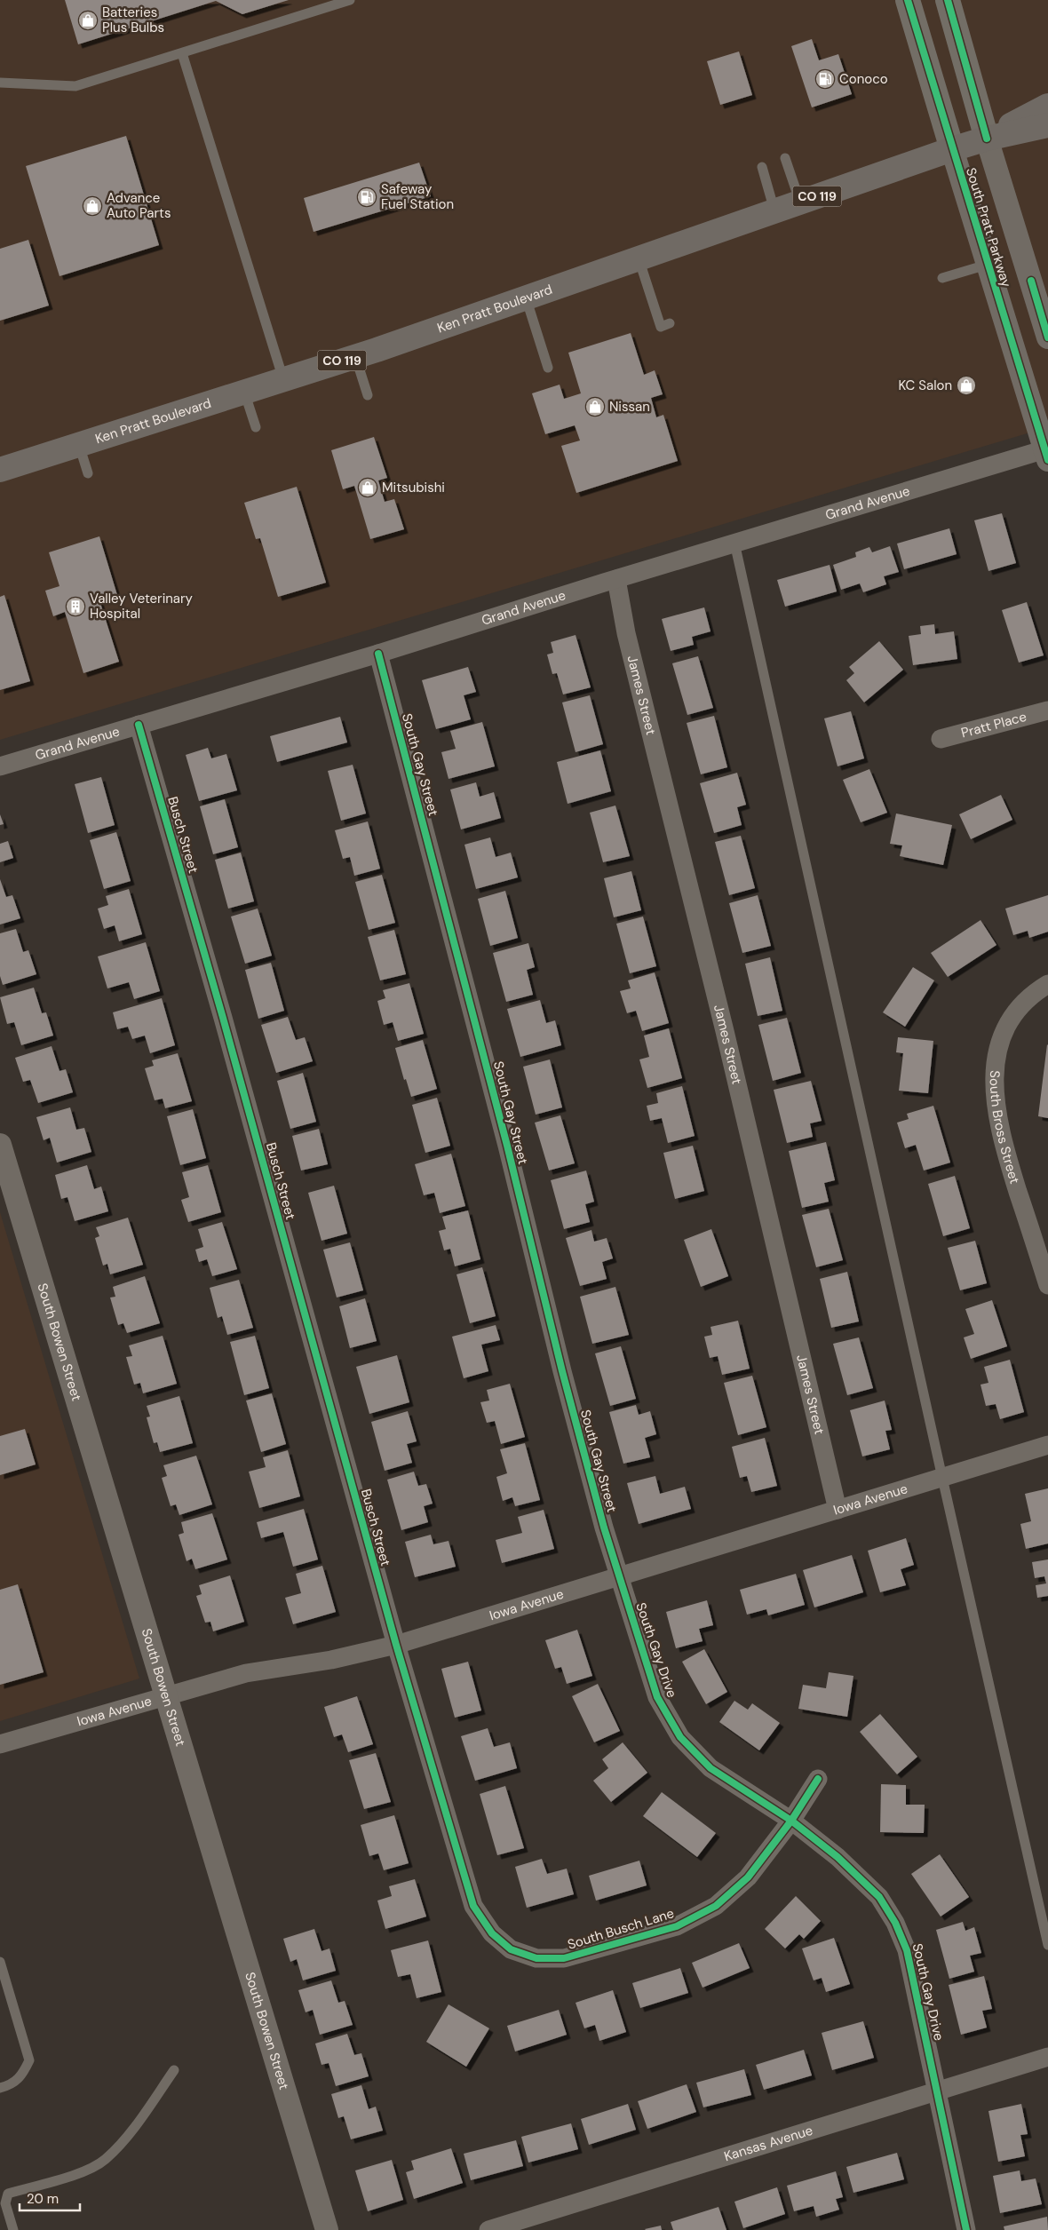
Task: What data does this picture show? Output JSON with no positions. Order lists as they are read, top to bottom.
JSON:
{
  "streets": {
    "highway": ["CO 119", "Ken Pratt Boulevard"],
    "main road": ["South Pratt Parkway"],
    "street": [
      "Grand Avenue",
      "James Street",
      "Pratt Place",
      "South Gay Street",
      "Busch Street",
      "South Bross Street",
      "South Bowen Street",
      "Iowa Avenue",
      "South Gay Drive",
      "South Busch Lane",
      "Kansas Avenue"
    ]
  },
  "crossings": [
    ["South Pratt Parkway", "Ken Pratt Boulevard"],
    ["South Pratt Parkway", "Grand Avenue"],
    ["Grand Avenue", "James Street"],
    ["Grand Avenue", "South Gay Street"],
    ["Grand Avenue", "Busch Street"],
    ["James Street", "Iowa Avenue"],
    ["South Gay Street", "Iowa Avenue"],
    ["South Gay Street", "South Gay Drive"],
    ["Busch Street", "Iowa Avenue"],
    ["Busch Street", "South Busch Lane"],
    ["South Bowen Street", "Iowa Avenue"],
    ["Iowa Avenue", "South Gay Drive"],
    ["Iowa Avenue", "South Busch Lane"],
    ["South Gay Drive", "South Busch Lane"],
    ["South Gay Drive", "Kansas Avenue"]
  ],
  "places": {
    "shop": [
      "Batteries Plus Bulbs",
      "Advance Auto Parts",
      "KC Salon",
      "Nissan",
      "Mitsubishi"
    ],
    "fuel station": ["Conoco", "Safeway Fuel Station"],
    "building": ["Valley Veterinary Hospital"]
  },
  "scale_bar": "20 m"
}
